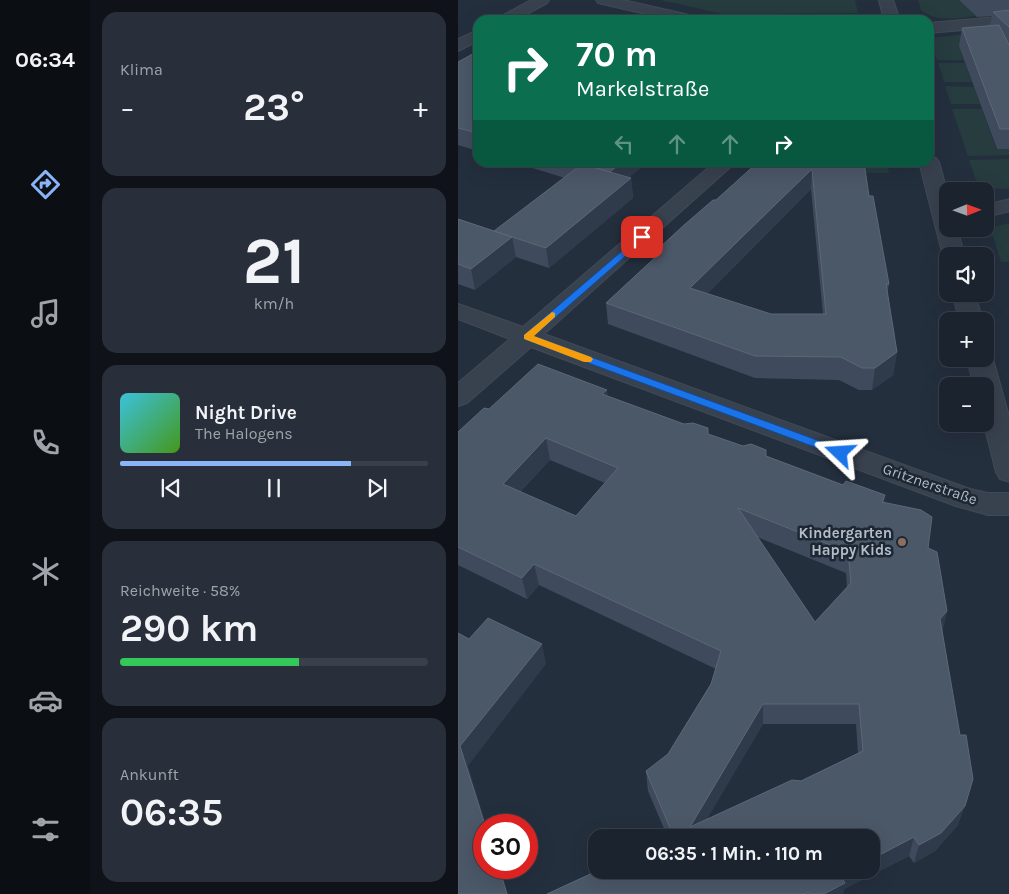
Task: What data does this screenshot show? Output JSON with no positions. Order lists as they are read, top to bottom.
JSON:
{
  "streets": {
    "street": ["Gritznerstraße"]
  },
  "places": ["Kindergarten Happy Kids"],
  "north": "right",
  "page": {
    "tabs": "06:34",
    "tile": [
      "Klima",
      ["21", "km/h"],
      ["Reichweite · 58%", "290 km"],
      ["Ankunft", "06:35"]
    ],
    "turn": ["70 m", "Markelstraße"],
    "heat": ["−", "23°", "+"],
    "map_buttons": ["+", "−"],
    "song": ["Night Drive", "The Halogens"],
    "limit": "30",
    "trip": "06:35 · 1 Min. · 110 m"
  }
}
